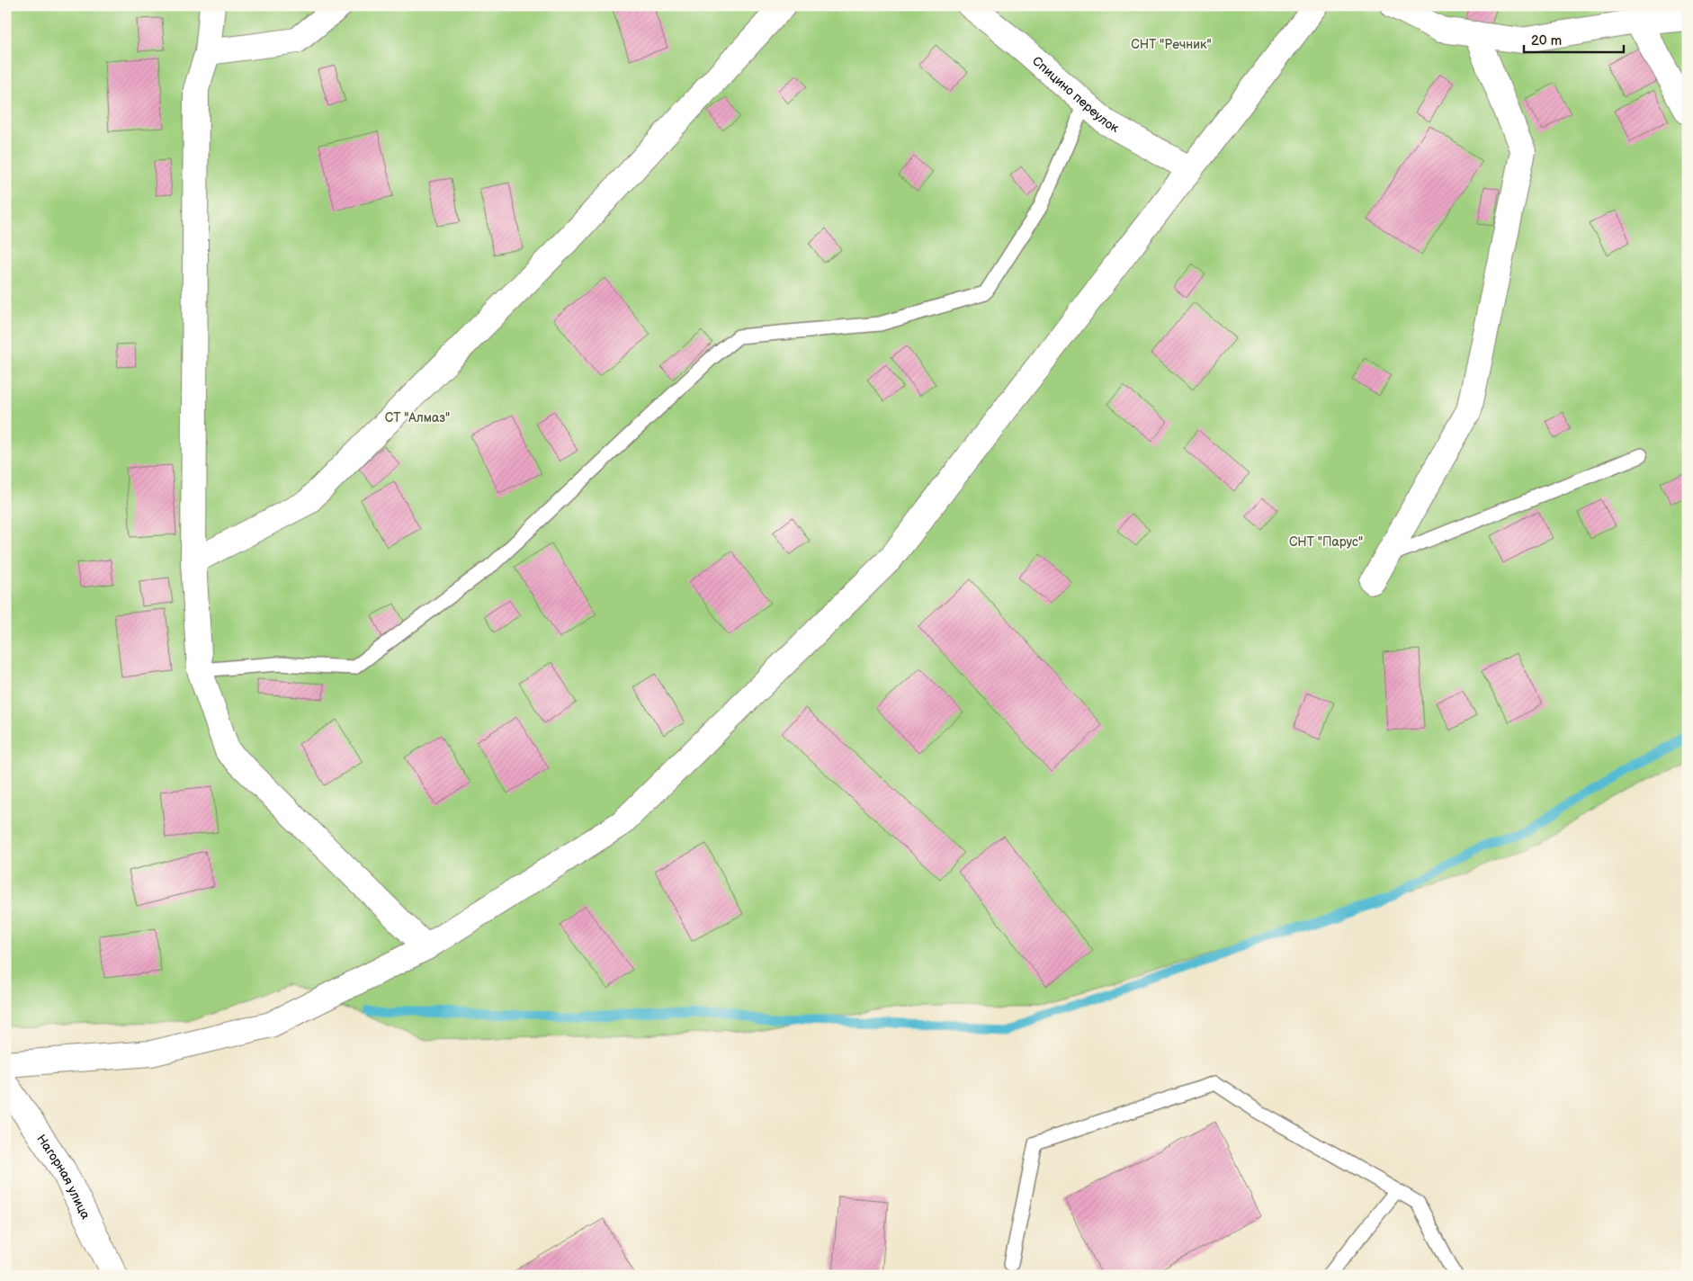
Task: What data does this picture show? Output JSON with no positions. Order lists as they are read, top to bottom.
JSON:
{
  "streets": {
    "street": ["Спицино переулок", "Нагорная улица"]
  },
  "parks": ["СНТ \"Речник\"", "СТ \"Алмаз\"", "СНТ \"Парус\""],
  "scale_bar": "20 m"
}
